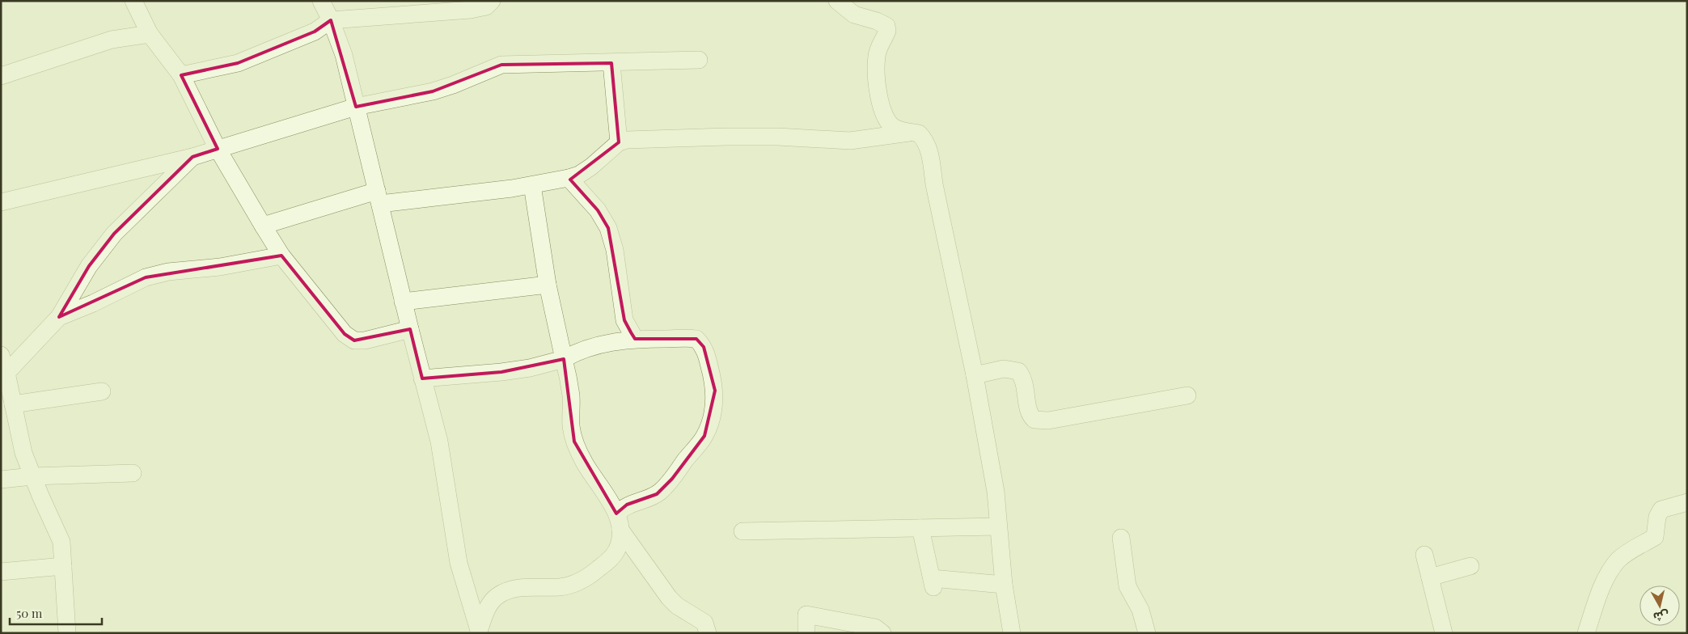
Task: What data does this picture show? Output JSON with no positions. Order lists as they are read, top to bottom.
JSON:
{
  "scale_bar": "50 m",
  "north": "bottom"
}
